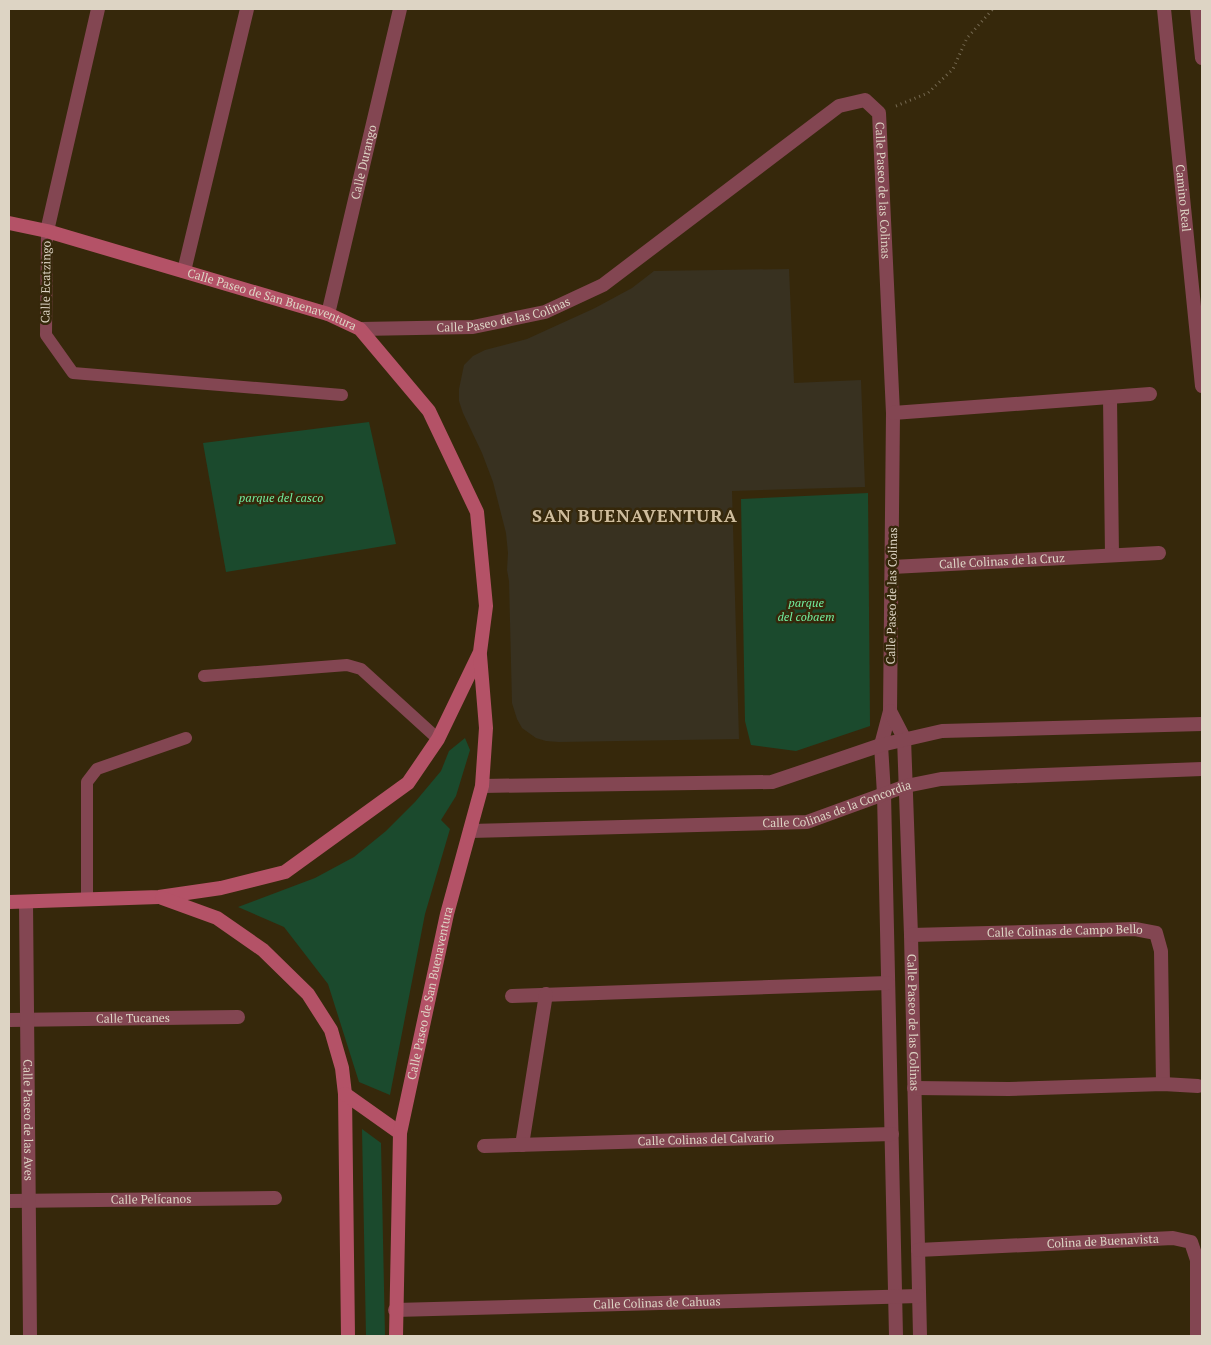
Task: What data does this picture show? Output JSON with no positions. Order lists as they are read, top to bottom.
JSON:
{
  "streets": {
    "main road": ["Calle Paseo de San Buenaventura"],
    "street": [
      "Calle Durango",
      "Calle Paseo de las Colinas",
      "Camino Real",
      "Calle Ecatzingo",
      "Calle Colinas de la Cruz",
      "Calle Colinas de la Concordia",
      "Calle Colinas de Campo Bello",
      "Calle Tucanes",
      "Calle Paseo de las Aves",
      "Calle Colinas del Calvario",
      "Calle Pelícanos",
      "Colina de Buenavista",
      "Calle Colinas de Cahuas"
    ]
  },
  "crossings": [
    ["Calle Durango", "Calle Paseo de San Buenaventura"],
    ["Calle Paseo de las Colinas", "Calle Paseo de San Buenaventura"],
    ["Calle Paseo de las Colinas", "Calle Colinas de la Cruz"],
    ["Calle Paseo de las Colinas", "Calle Colinas de la Concordia"],
    ["Calle Paseo de las Colinas", "Calle Colinas de Campo Bello"],
    ["Calle Paseo de las Colinas", "Calle Colinas del Calvario"],
    ["Calle Paseo de las Colinas", "Colina de Buenavista"],
    ["Calle Paseo de las Colinas", "Calle Colinas de Cahuas"],
    ["Calle Ecatzingo", "Calle Paseo de San Buenaventura"],
    ["Calle Paseo de San Buenaventura", "Calle Colinas de la Concordia"],
    ["Calle Paseo de San Buenaventura", "Calle Paseo de las Aves"],
    ["Calle Paseo de San Buenaventura", "Calle Colinas de Cahuas"],
    ["Calle Tucanes", "Calle Paseo de las Aves"],
    ["Calle Paseo de las Aves", "Calle Pelícanos"]
  ],
  "districts": ["SAN BUENAVENTURA"],
  "parks": ["parque del casco", "parque del cobaem"]
}
